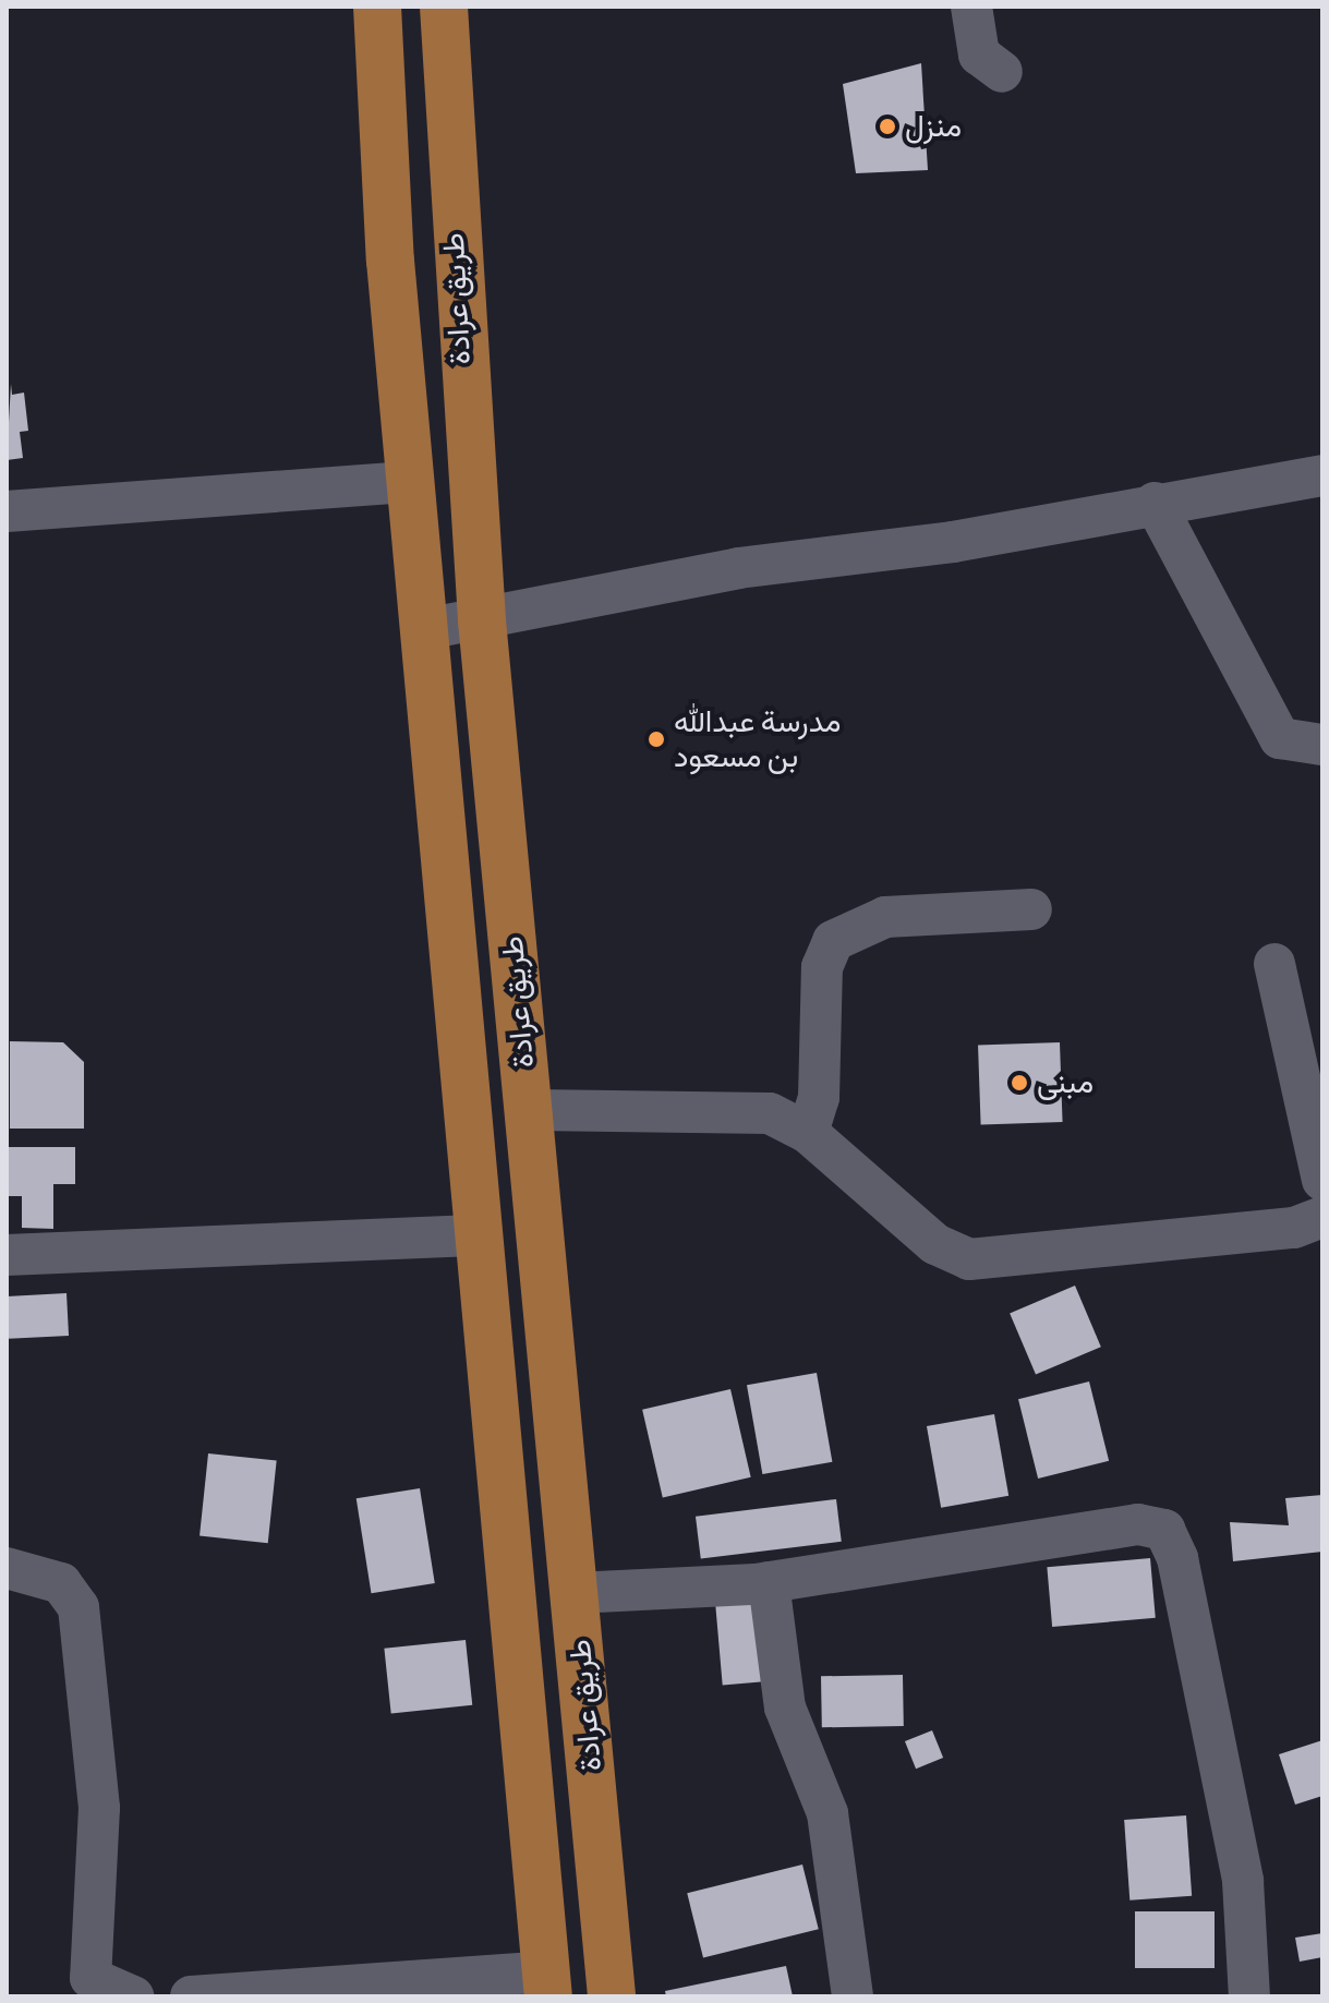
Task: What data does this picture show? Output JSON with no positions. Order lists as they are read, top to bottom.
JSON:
{
  "streets": {
    "main road": ["طريق عرادة"]
  },
  "places": ["منزل", "مدرسة عبدالله بن مسعود", "مبنى"]
}
